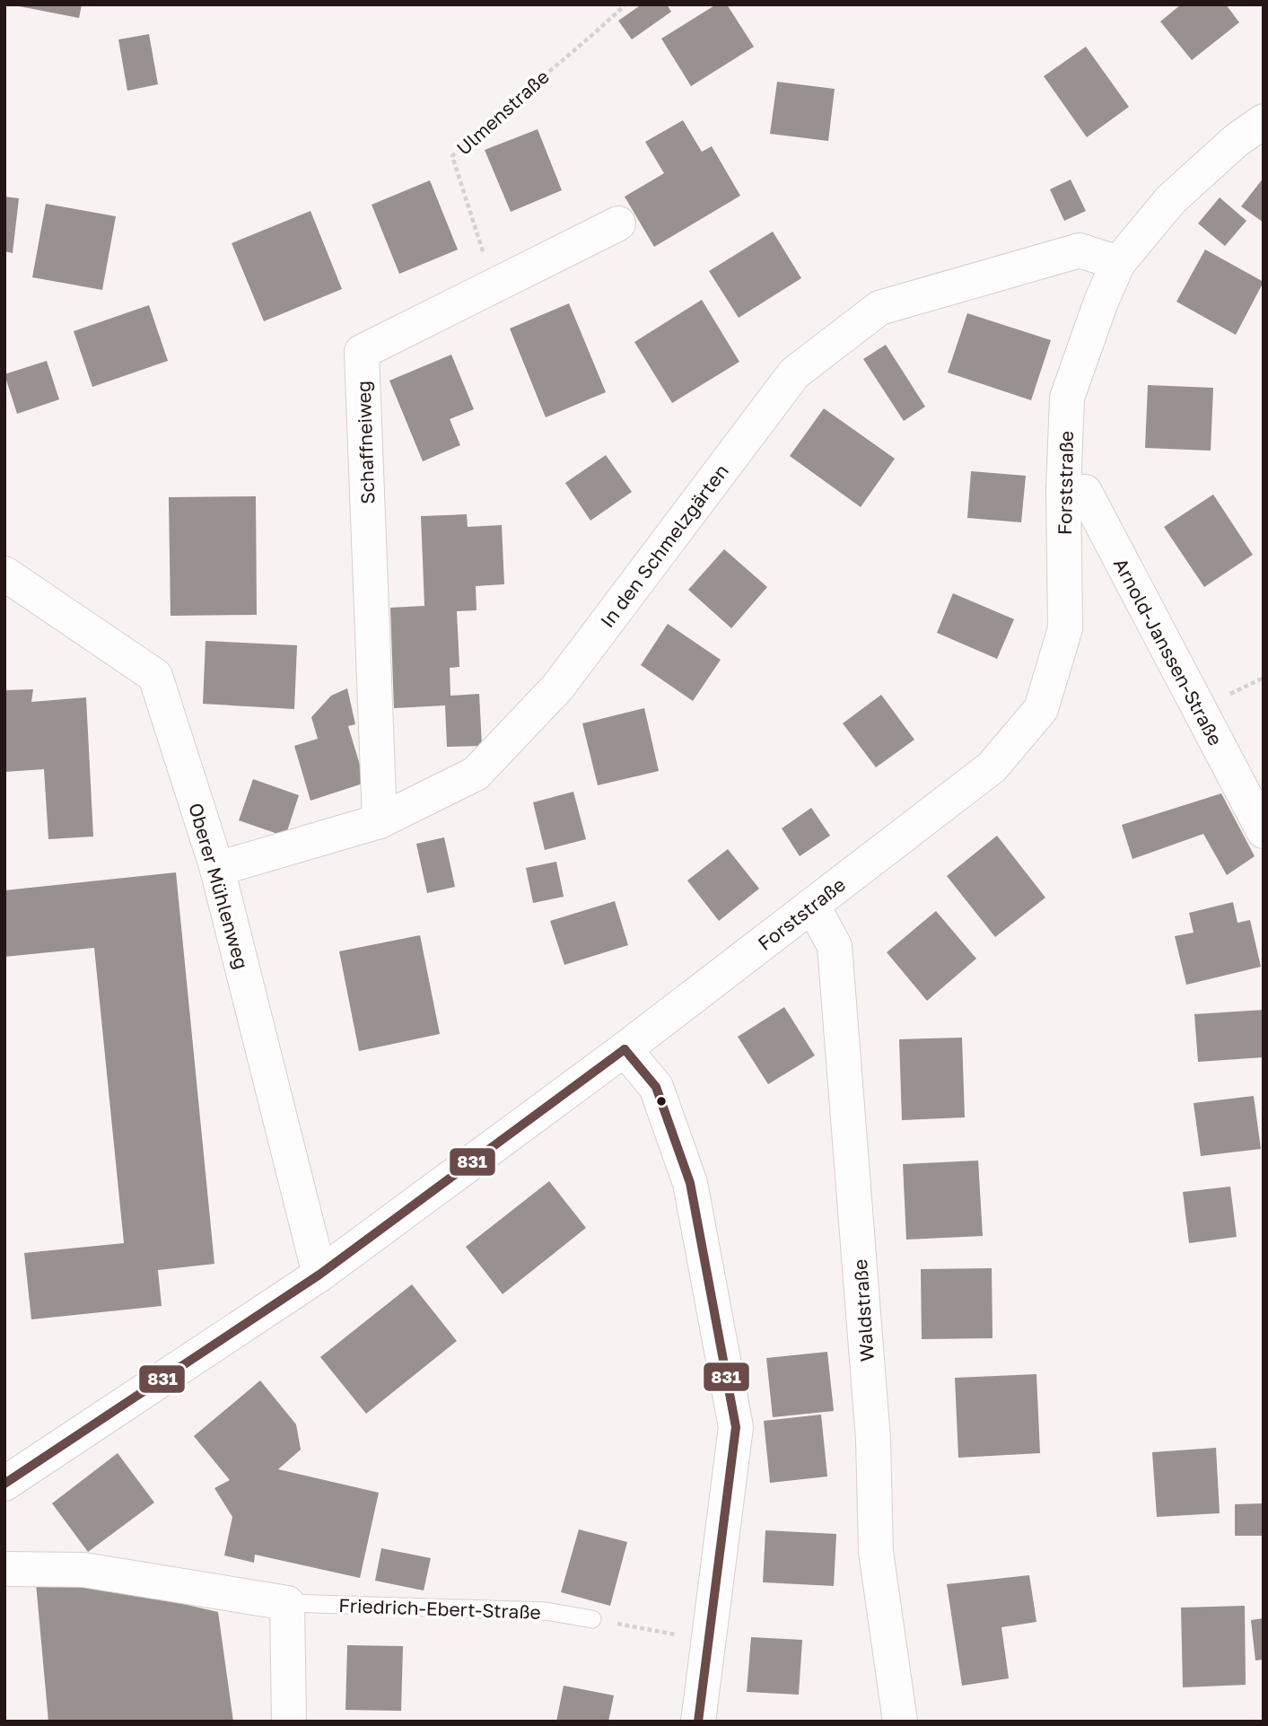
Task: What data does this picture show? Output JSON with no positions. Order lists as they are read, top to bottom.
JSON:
{
  "streets": {
    "street": [
      "Schaffneiweg",
      "Forststraße",
      "In den Schmelzgärten",
      "Arnold-Janssen-Straße",
      "Oberer Mühlenweg",
      "Waldstraße",
      "Friedrich-Ebert-Straße"
    ],
    "path": ["Ulmenstraße"]
  },
  "crossings": [
    ["Ulmenstraße", "Schaffneiweg"],
    ["Schaffneiweg", "In den Schmelzgärten"],
    ["Forststraße", "In den Schmelzgärten"],
    ["Forststraße", "Arnold-Janssen-Straße"],
    ["Forststraße", "Oberer Mühlenweg"],
    ["Forststraße", "Waldstraße"],
    ["In den Schmelzgärten", "Oberer Mühlenweg"]
  ],
  "lines": ["transit line 831"]
}
